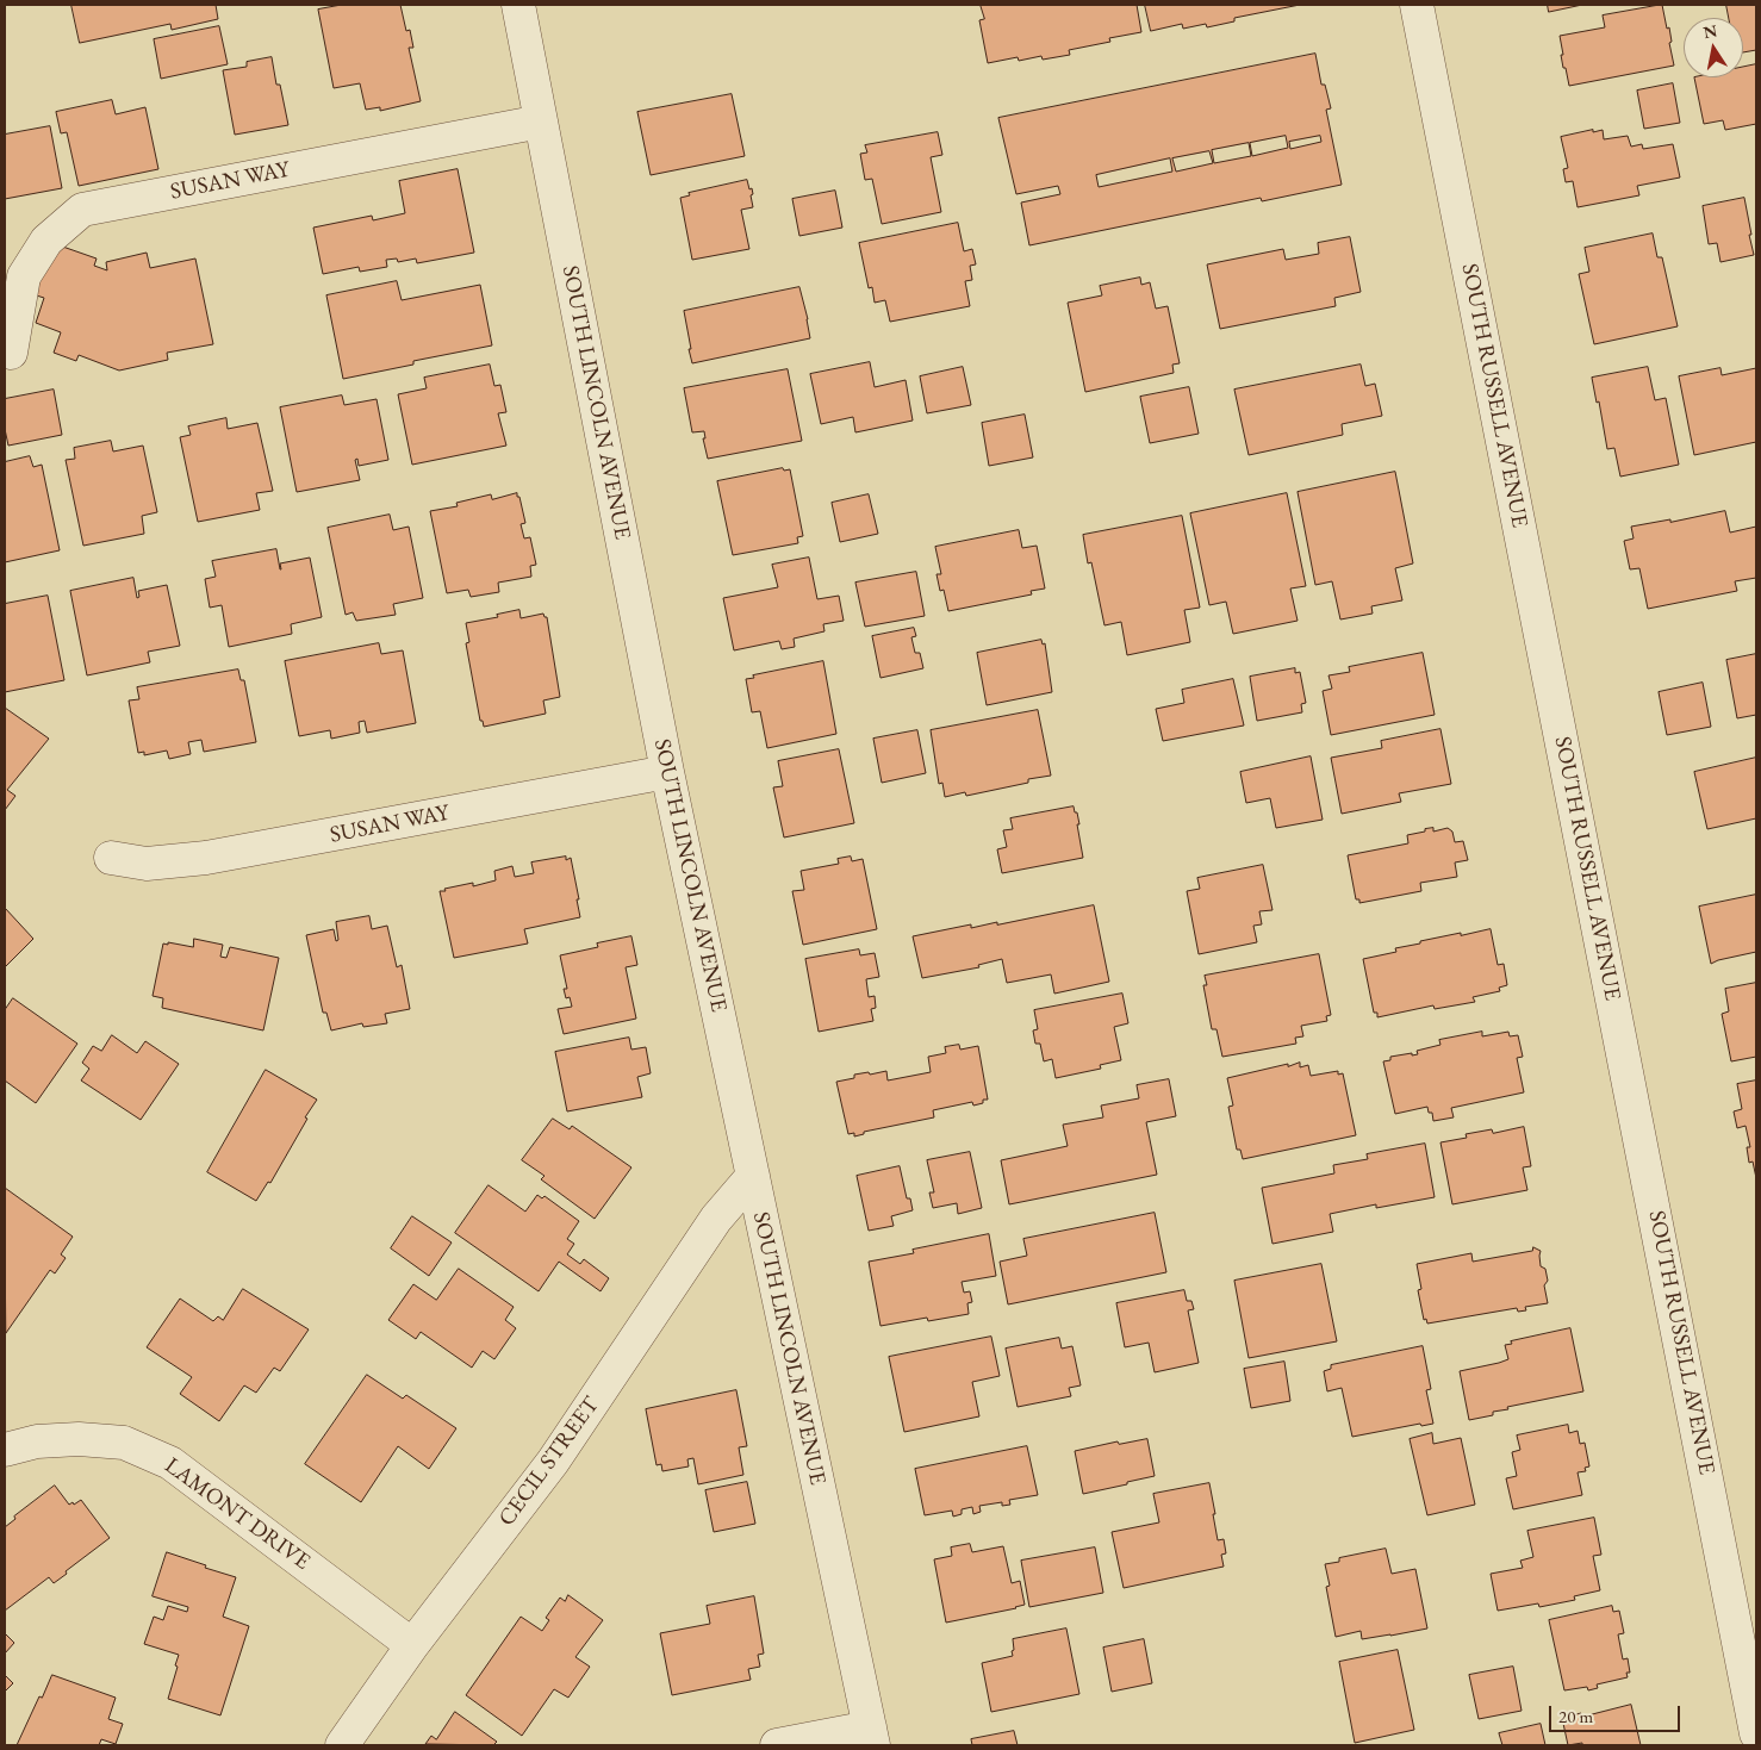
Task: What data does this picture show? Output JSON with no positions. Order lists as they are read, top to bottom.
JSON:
{
  "streets": {
    "street": [
      "SUSAN WAY",
      "SOUTH RUSSELL AVENUE",
      "SOUTH LINCOLN AVENUE",
      "CECIL STREET",
      "LAMONT DRIVE"
    ]
  },
  "crossings": [
    ["SUSAN WAY", "SOUTH LINCOLN AVENUE"],
    ["SOUTH LINCOLN AVENUE", "CECIL STREET"],
    ["CECIL STREET", "LAMONT DRIVE"]
  ],
  "scale_bar": "20 m",
  "north": "top"
}
